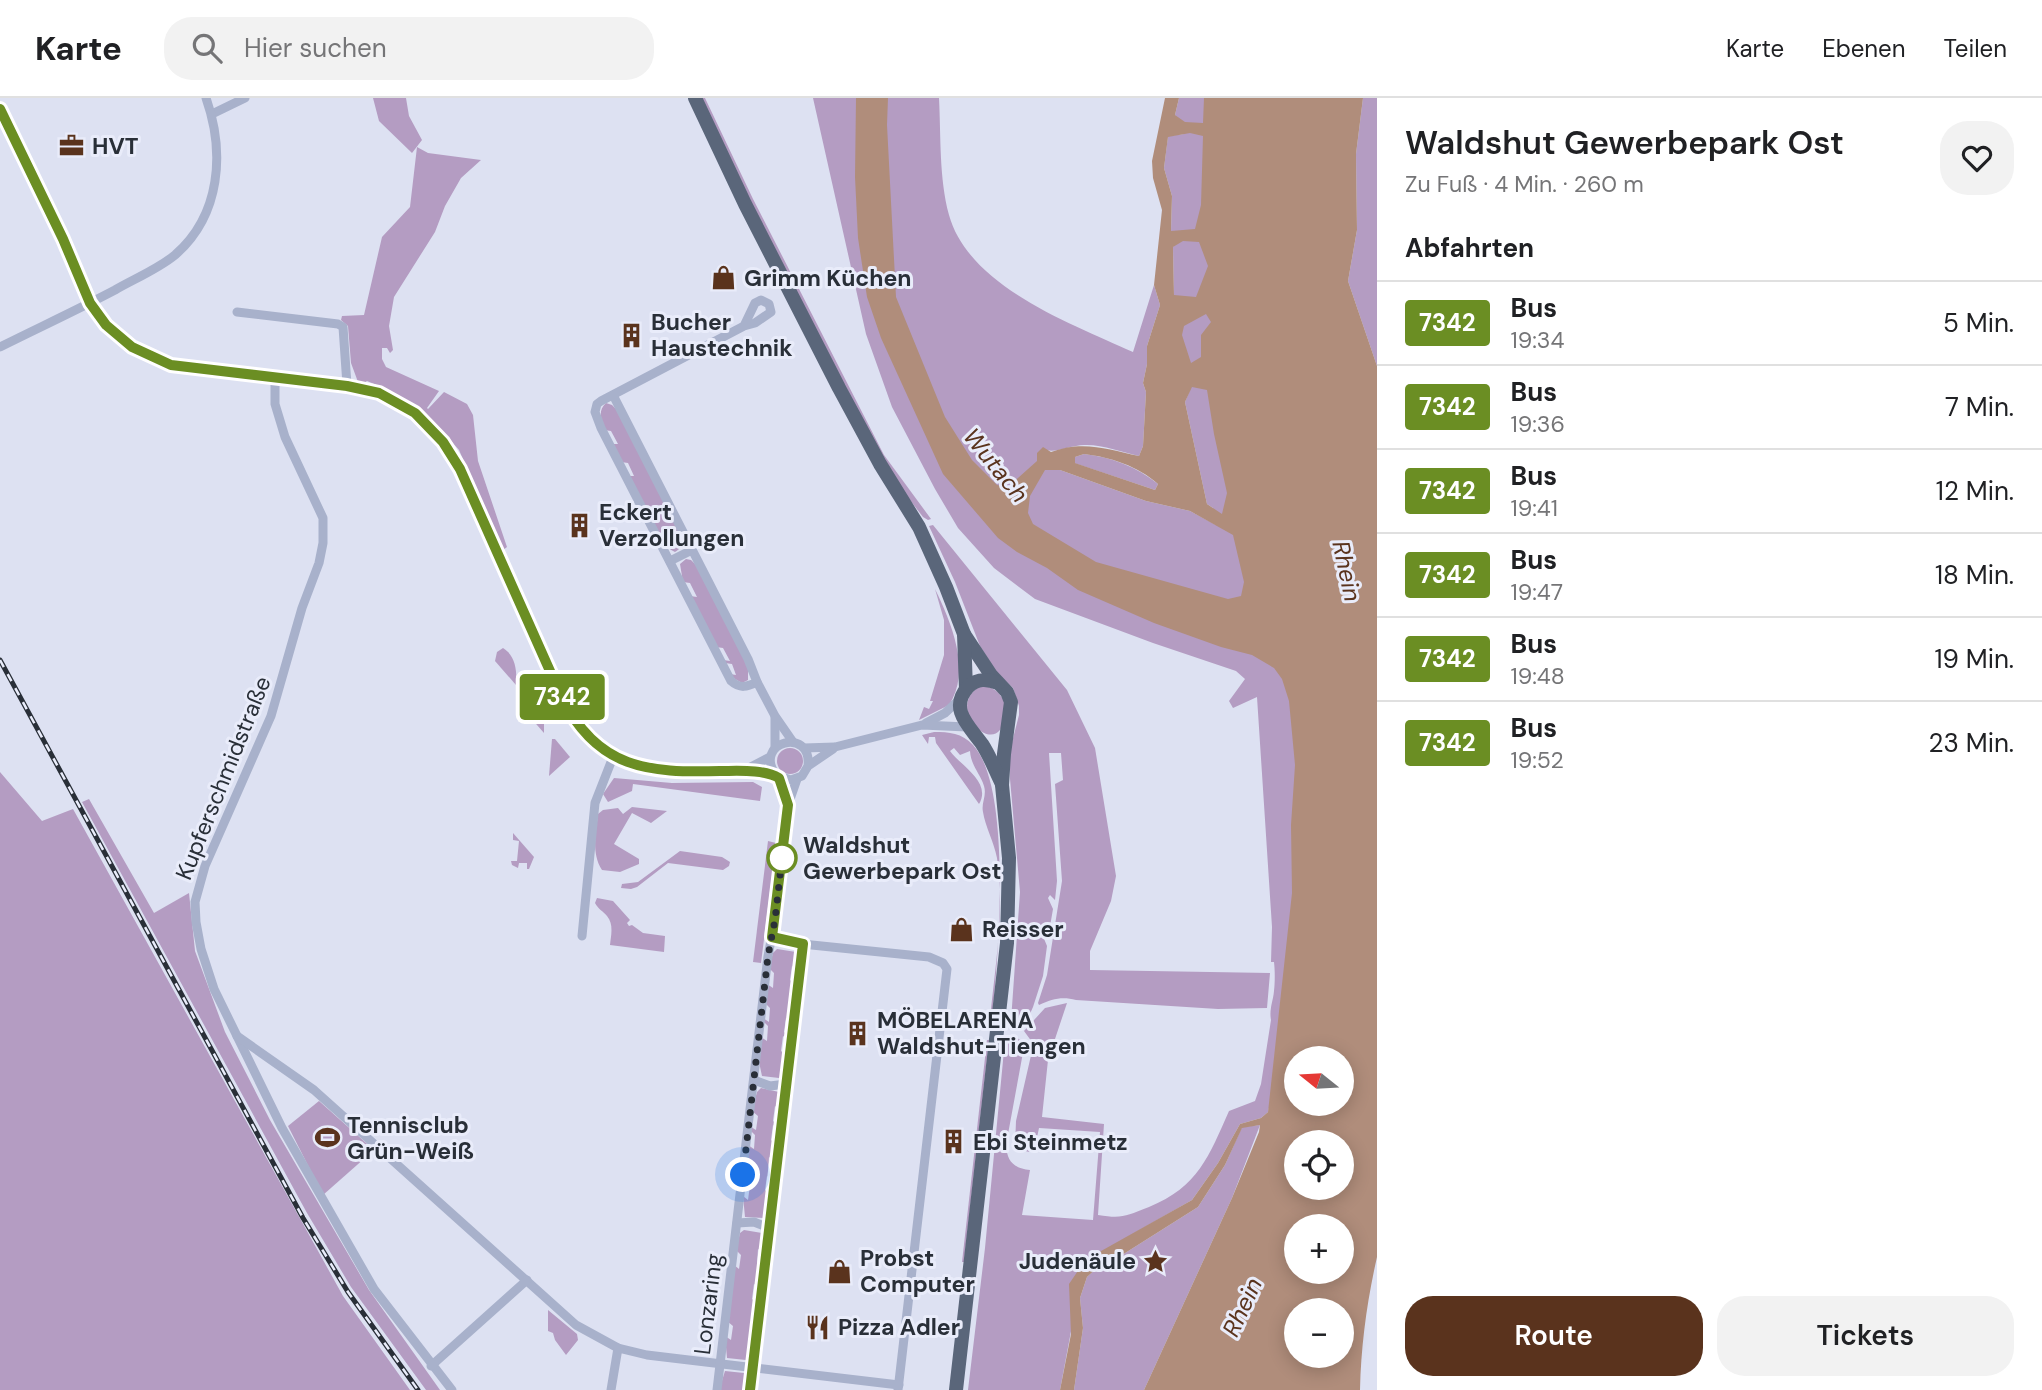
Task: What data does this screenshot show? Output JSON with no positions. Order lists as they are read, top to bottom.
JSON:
{
  "streets": {
    "street": ["Kupferschmidstraße", "Lonzaring"]
  },
  "water": ["Wutach", "Rhein"],
  "places": {
    "office": ["HVT"],
    "shop": ["Grimm Küchen", "Reisser", "Probst Computer"],
    "building": [
      "Bucher Haustechnik",
      "Eckert Verzollungen",
      "MÖBELARENA Waldshut-Tiengen",
      "Ebi Steinmetz"
    ],
    "other": ["Waldshut Gewerbepark Ost"],
    "sports": ["Tennisclub Grün-Weiß"],
    "place": ["Judenäule"],
    "restaurant": ["Pizza Adler"]
  },
  "lines": ["bus line 7342"],
  "north": "left",
  "page": {
    "header": "Karte",
    "search": "Hier suchen",
    "nav": ["Karte", "Ebenen", "Teilen"],
    "on_map": "7342",
    "heading": [
      ["Waldshut Gewerbepark Ost", "Zu Fuß · 4 Min. · 260 m"],
      "Abfahrten"
    ],
    "list": [
      {
        "mark": "7342",
        "name": "Bus",
        "note": "19:34",
        "value": "5 Min."
      },
      {
        "mark": "7342",
        "name": "Bus",
        "note": "19:36",
        "value": "7 Min."
      },
      {
        "mark": "7342",
        "name": "Bus",
        "note": "19:41",
        "value": "12 Min."
      },
      {
        "mark": "7342",
        "name": "Bus",
        "note": "19:47",
        "value": "18 Min."
      },
      {
        "mark": "7342",
        "name": "Bus",
        "note": "19:48",
        "value": "19 Min."
      },
      {
        "mark": "7342",
        "name": "Bus",
        "note": "19:52",
        "value": "23 Min."
      }
    ],
    "map_buttons": ["+", "−"],
    "buttons": ["Route", "Tickets"]
  }
}
